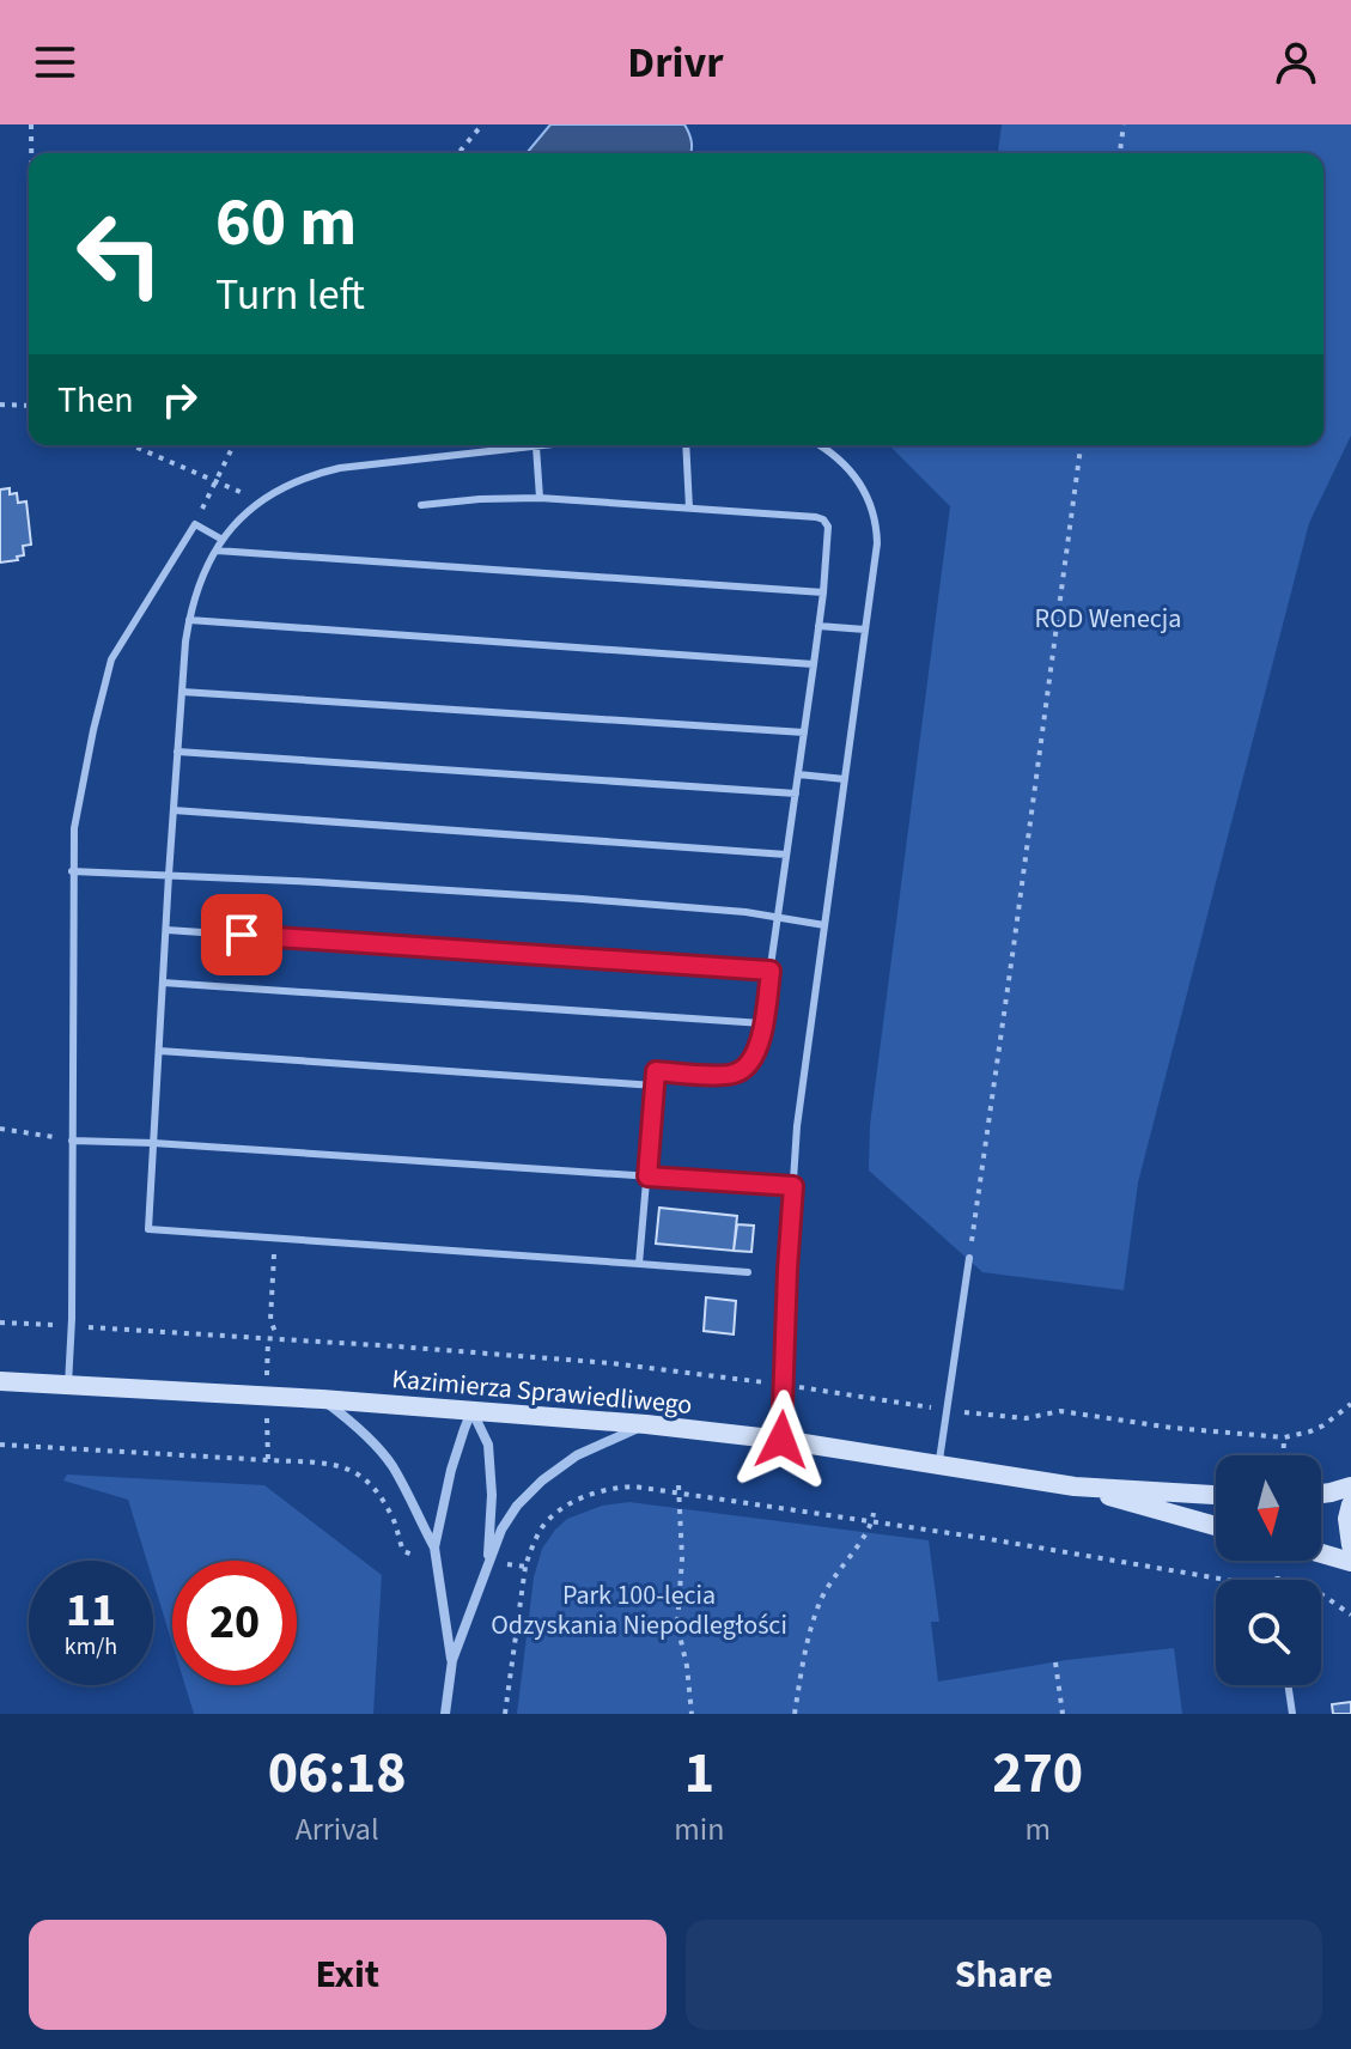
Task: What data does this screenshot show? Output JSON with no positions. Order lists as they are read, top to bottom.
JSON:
{
  "streets": {
    "street": ["Kazimierza Sprawiedliwego"]
  },
  "parks": ["ROD Wenecja", "Park 100-lecia Odzyskania Niepodległości"],
  "north": "bottom",
  "page": {
    "header": "Drivr",
    "turn": ["60 m", "Turn left"],
    "then": "Then",
    "speed": "11 km/h",
    "limit": "20",
    "eta": [
      "06:18",
      "Arrival",
      "1",
      "min",
      "270",
      "m"
    ],
    "buttons": ["Exit", "Share"]
  }
}
